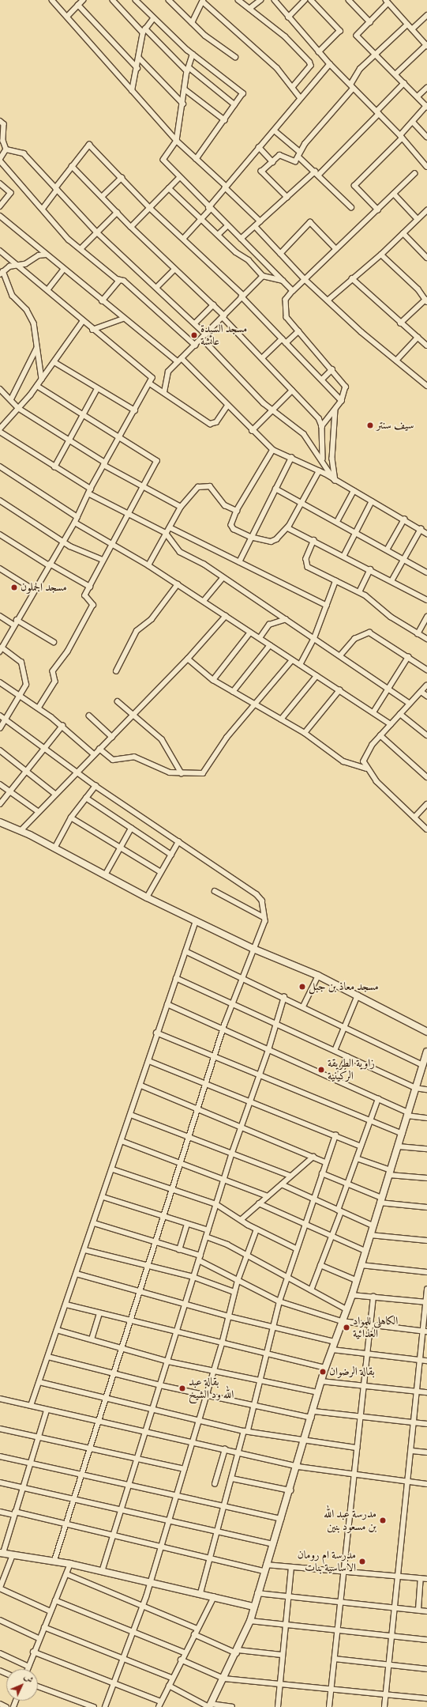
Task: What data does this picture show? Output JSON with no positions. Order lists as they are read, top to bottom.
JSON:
{
  "places": [
    "مسجد السيدة عائشة",
    "سيف سنتر",
    "مسجد الجملون",
    "مسجد معاذ بن جبل",
    "زاوية الطريقة الركينية",
    "الكاهلي للمواد الغذائية",
    "بقالة الرضوان",
    "بقالة عبد الله ود الشيخ",
    "مدرسة عبد الله بن مسعود بنين",
    "مدرسة ام رومان الاساسية بنات"
  ],
  "north": "top right"
}
